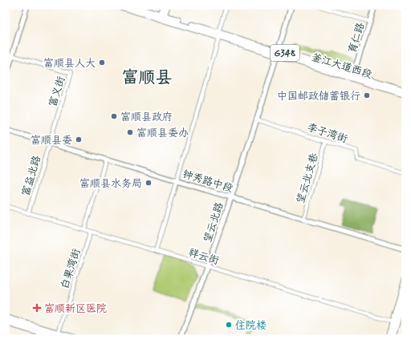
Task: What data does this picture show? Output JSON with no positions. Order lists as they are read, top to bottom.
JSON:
{
  "streets": {
    "main road": ["G348", "釜江大道西段"],
    "street": [
      "育仁路",
      "富义街",
      "李子湾街",
      "富益北路",
      "望云北支巷",
      "钟秀路中段",
      "望云北路",
      "祥云街",
      "白果湾街"
    ]
  },
  "crossings": [
    ["育仁路", "釜江大道西段"],
    ["G348", "釜江大道西段"],
    ["釜江大道西段", "望云北路"],
    ["富义街", "富益北路"],
    ["富义街", "钟秀路中段"],
    ["李子湾街", "望云北支巷"],
    ["李子湾街", "望云北路"],
    ["富益北路", "钟秀路中段"],
    ["富益北路", "祥云街"],
    ["望云北支巷", "钟秀路中段"],
    ["钟秀路中段", "望云北路"],
    ["望云北路", "祥云街"],
    ["祥云街", "白果湾街"]
  ],
  "districts": ["富顺县"],
  "places": {
    "other": [
      "富顺县人大",
      "中国邮政储蓄银行",
      "富顺县政府",
      "富顺县委办",
      "富顺县委",
      "富顺县水务局",
      "住院楼"
    ],
    "health": ["富顺新区医院"]
  }
}
